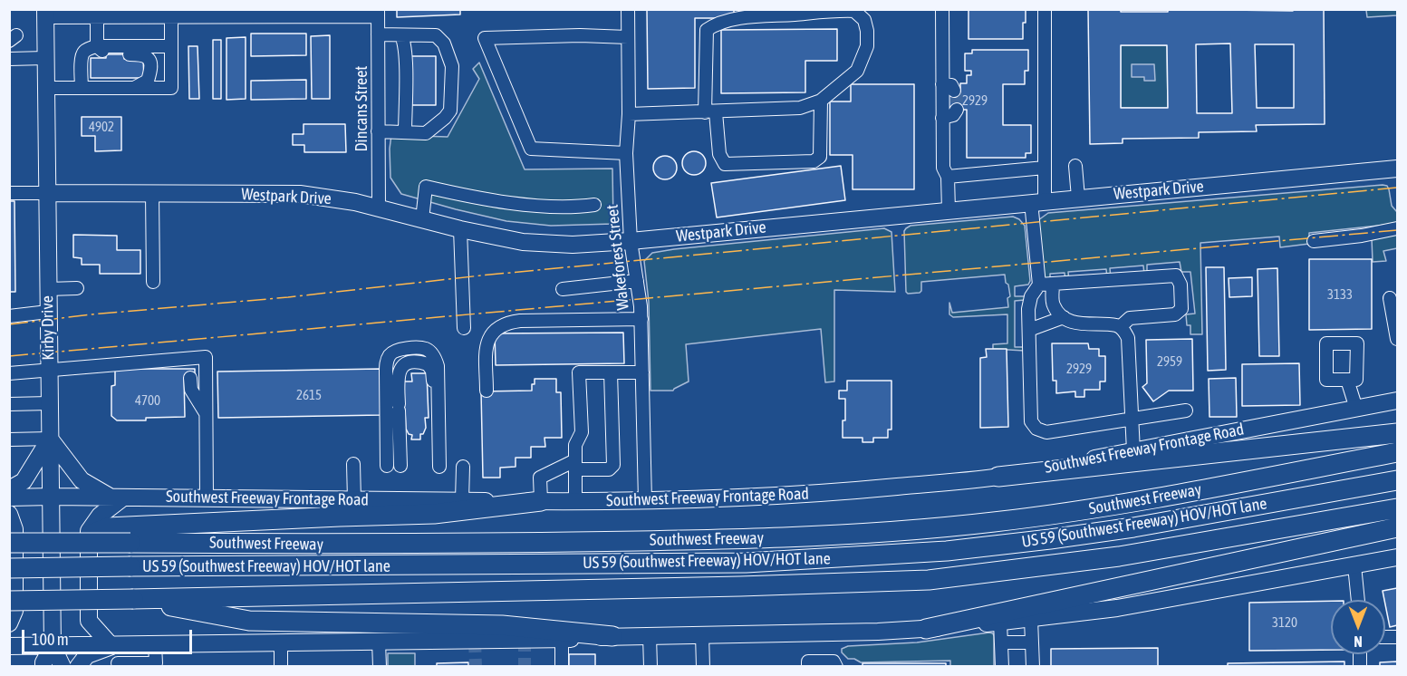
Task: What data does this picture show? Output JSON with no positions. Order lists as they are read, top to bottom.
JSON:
{
  "streets": {
    "highway": ["Southwest Freeway", "US 59 (Southwest Freeway) HOV/HOT lane"],
    "main road": ["Westpark Drive", "Kirby Drive", "Southwest Freeway Frontage Road"],
    "street": ["Dincans Street", "Wakeforest Street"]
  },
  "crossings": [
    ["Dincans Street", "Westpark Drive"],
    ["Westpark Drive", "Wakeforest Street"],
    ["Westpark Drive", "Kirby Drive"],
    ["Wakeforest Street", "Southwest Freeway Frontage Road"],
    ["Kirby Drive", "Southwest Freeway Frontage Road"]
  ],
  "house_numbers": [
    "2929",
    "4902",
    "3133",
    "2959",
    "2929",
    "2615",
    "4700",
    "3120"
  ],
  "scale_bar": "100 m",
  "north": "bottom"
}
